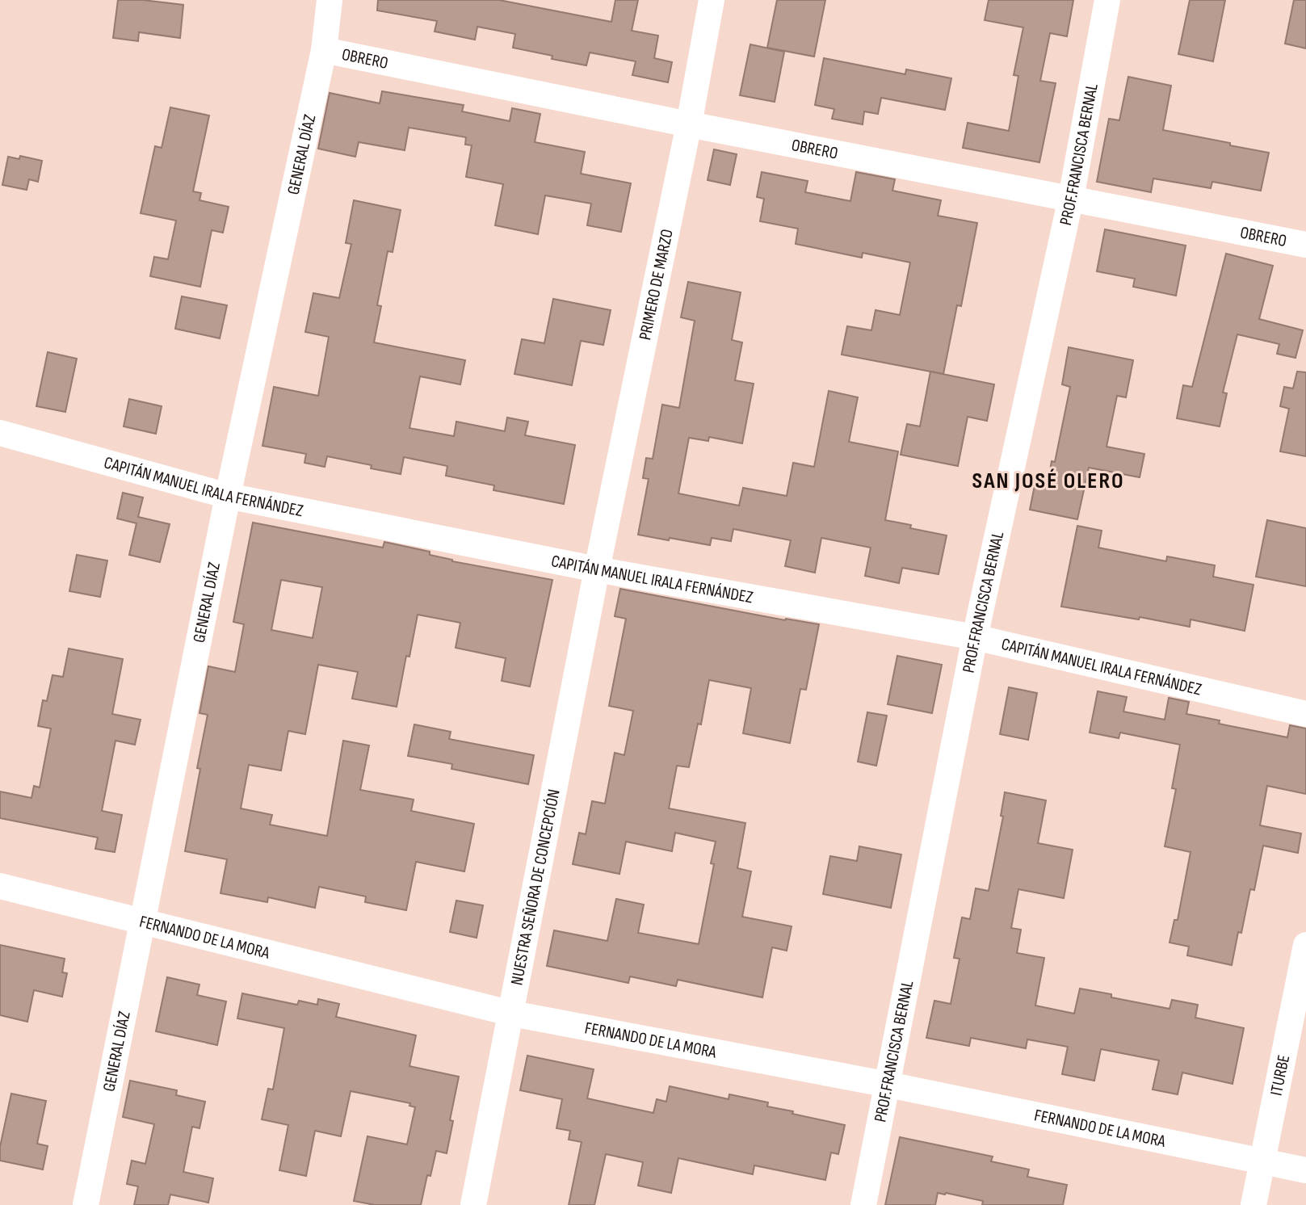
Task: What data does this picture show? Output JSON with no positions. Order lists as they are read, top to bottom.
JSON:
{
  "streets": {
    "street": [
      "OBRERO",
      "GENERAL DÍAZ",
      "PROF.FRANCISCA BERNAL",
      "PRIMERO DE MARZO",
      "CAPITÁN MANUEL IRALA FERNÁNDEZ",
      "NUESTRA SEÑORA DE CONCEPCIÓN",
      "FERNANDO DE LA MORA",
      "ITURBE"
    ]
  },
  "crossings": [
    ["OBRERO", "GENERAL DÍAZ"],
    ["OBRERO", "PROF.FRANCISCA BERNAL"],
    ["OBRERO", "PRIMERO DE MARZO"],
    ["GENERAL DÍAZ", "CAPITÁN MANUEL IRALA FERNÁNDEZ"],
    ["GENERAL DÍAZ", "FERNANDO DE LA MORA"],
    ["PROF.FRANCISCA BERNAL", "CAPITÁN MANUEL IRALA FERNÁNDEZ"],
    ["PROF.FRANCISCA BERNAL", "FERNANDO DE LA MORA"],
    ["PRIMERO DE MARZO", "CAPITÁN MANUEL IRALA FERNÁNDEZ"],
    ["PRIMERO DE MARZO", "NUESTRA SEÑORA DE CONCEPCIÓN"],
    ["CAPITÁN MANUEL IRALA FERNÁNDEZ", "NUESTRA SEÑORA DE CONCEPCIÓN"],
    ["NUESTRA SEÑORA DE CONCEPCIÓN", "FERNANDO DE LA MORA"],
    ["FERNANDO DE LA MORA", "ITURBE"]
  ],
  "districts": ["SAN JOSÉ OLERO"]
}
